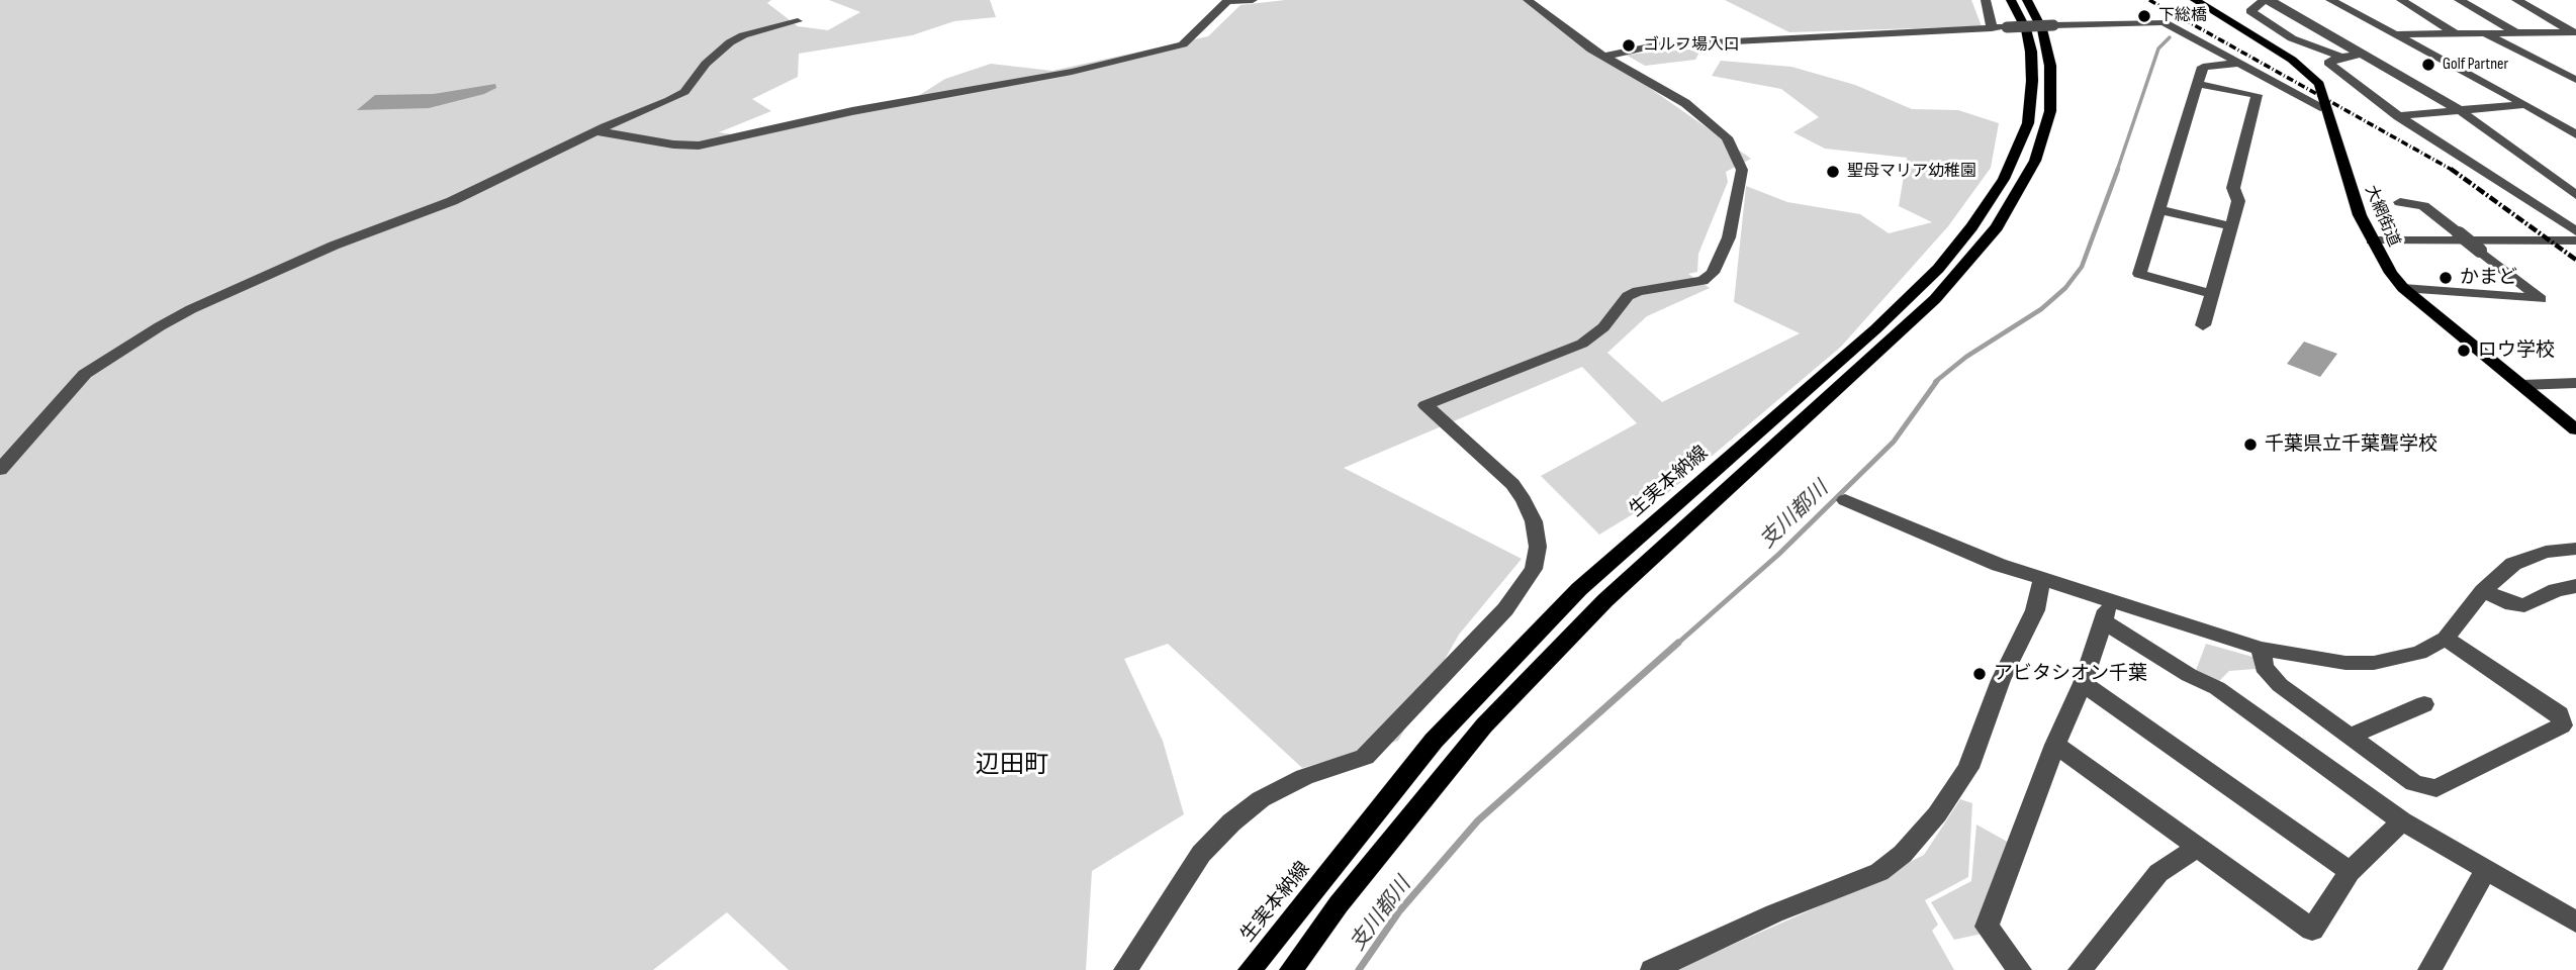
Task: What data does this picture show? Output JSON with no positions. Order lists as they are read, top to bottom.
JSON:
{
  "streets": {
    "main road": ["大網街道", "生実本納線"]
  },
  "districts": ["辺田町"],
  "water": ["支川都川"],
  "places": [
    "下総橋",
    "ゴルフ場入口",
    "Golf Partner",
    "聖母マリア幼稚園",
    "かまど",
    "ロウ学校",
    "千葉県立千葉聾学校",
    "アビタシオン千葉"
  ]
}
